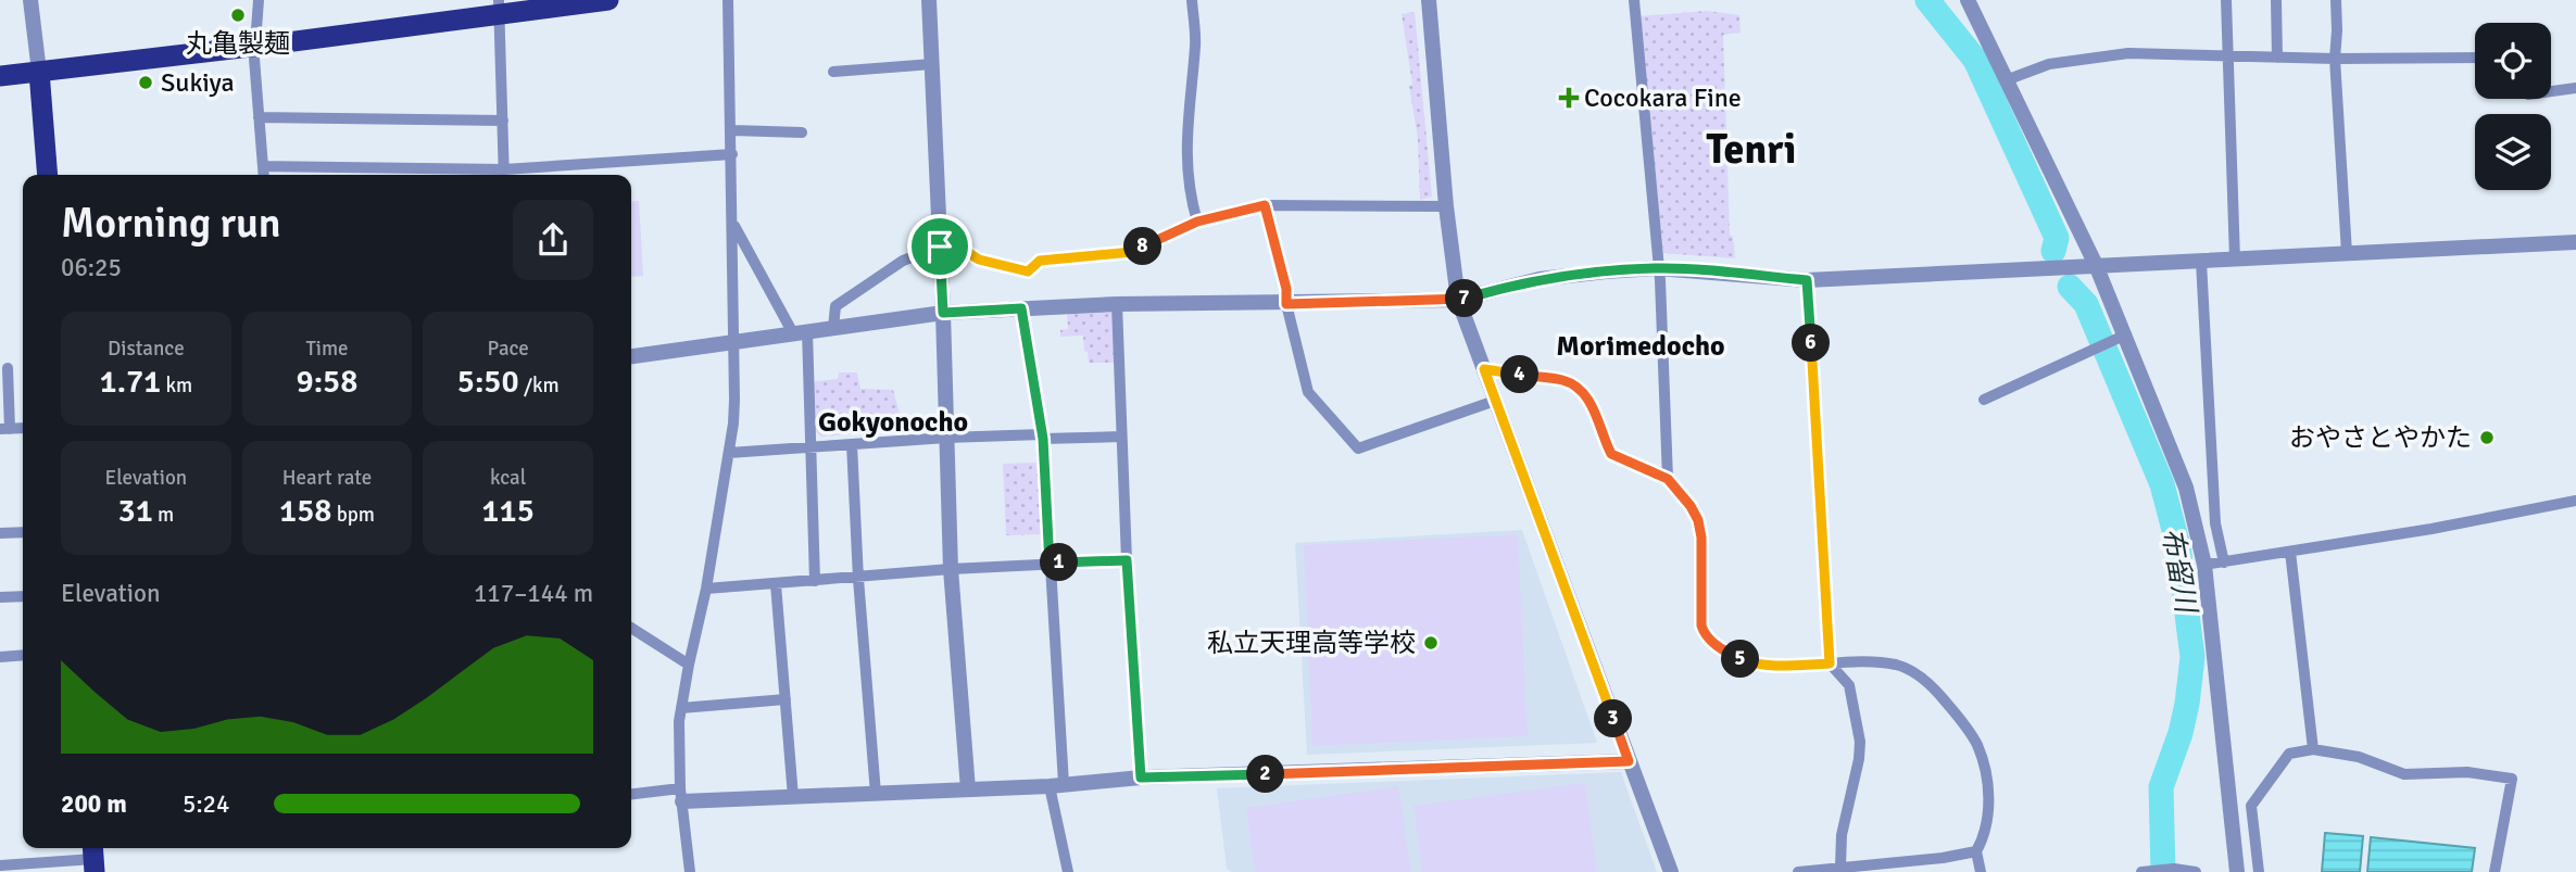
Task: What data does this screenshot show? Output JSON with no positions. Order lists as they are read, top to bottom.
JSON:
{
  "districts": ["Tenri", "Morimedocho", "Gokyonocho"],
  "water": ["布留川"],
  "places": {
    "other": [
      "丸亀製麺",
      "Sukiya",
      "おやさとやかた",
      "私立天理高等学校"
    ],
    "health": ["Cocokara Fine"]
  },
  "page": {
    "heading": ["Morning run", "06:25"],
    "pins": [
      "8",
      "7",
      "6",
      "4",
      "1",
      "5",
      "3",
      "2"
    ],
    "stats": [
      ["Distance", "1.71 km"],
      ["Time", "9:58"],
      ["Pace", "5:50 /km"],
      ["Elevation", "31 m"],
      ["Heart rate", "158 bpm"],
      ["kcal", "115"]
    ],
    "chart": ["Elevation", "117–144 m"],
    "list": [
      {
        "name": "200 m",
        "note": "5:24"
      }
    ]
  }
}
